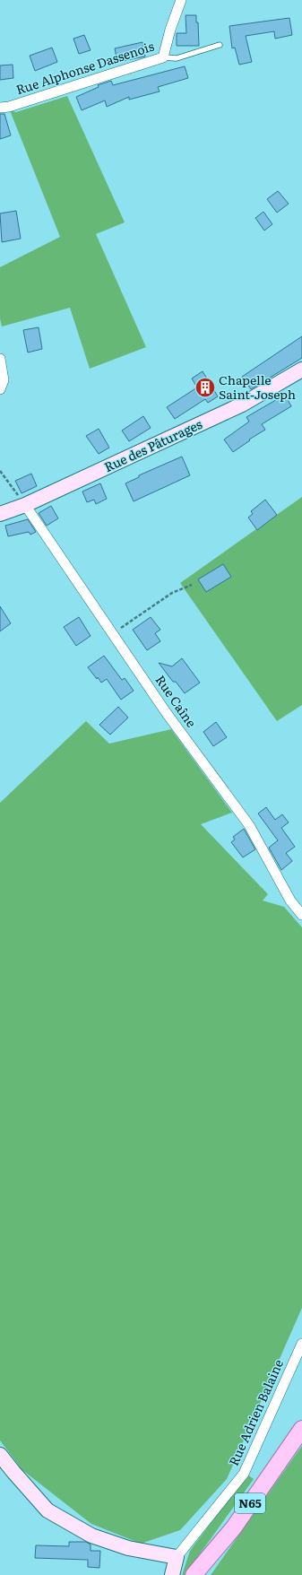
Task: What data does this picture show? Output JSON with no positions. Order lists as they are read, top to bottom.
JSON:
{
  "streets": {
    "main road": ["N65"],
    "street": [
      "Rue Alphonse Dassenois",
      "Rue des Pâturages",
      "Rue Caîne",
      "Rue Adrien Balaine"
    ]
  },
  "crossings": [
    ["Rue des Pâturages", "Rue Caîne"]
  ],
  "places": {
    "building": ["Chapelle Saint-Joseph"]
  }
}
